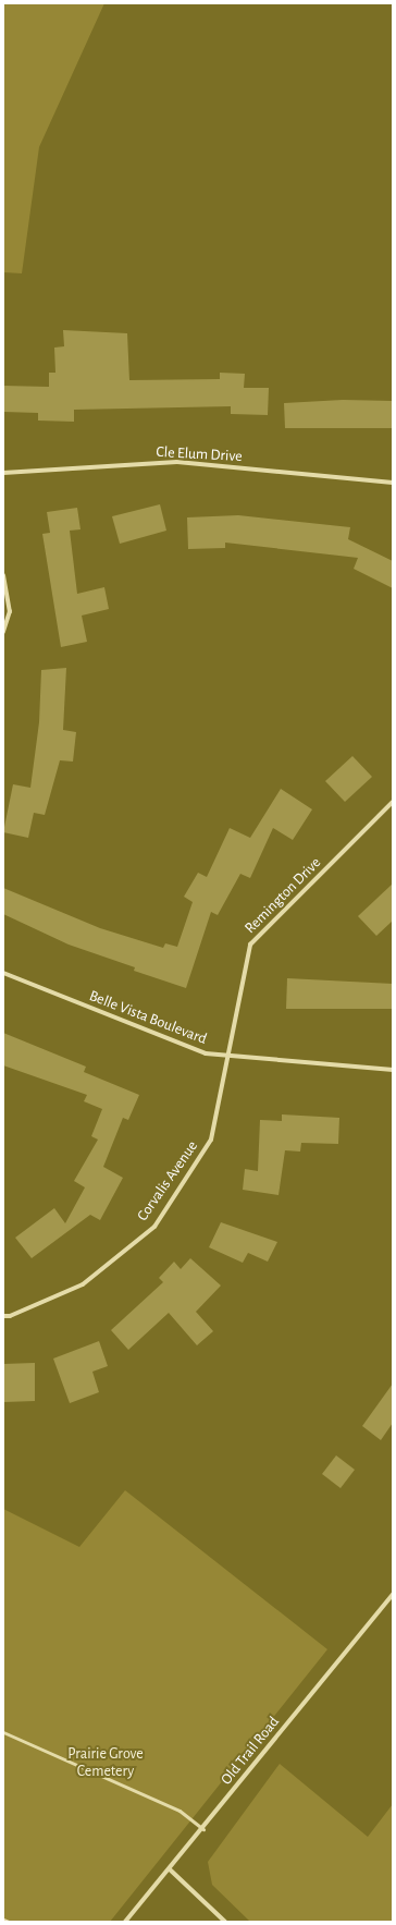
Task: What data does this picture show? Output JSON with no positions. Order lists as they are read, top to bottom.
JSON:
{
  "streets": {
    "street": [
      "Cle Elum Drive",
      "Remington Drive",
      "Belle Vista Boulevard",
      "Corvalis Avenue",
      "Old Trail Road"
    ]
  },
  "crossings": [
    ["Remington Drive", "Belle Vista Boulevard"],
    ["Remington Drive", "Corvalis Avenue"],
    ["Belle Vista Boulevard", "Corvalis Avenue"]
  ],
  "parks": ["Prairie Grove Cemetery"]
}
